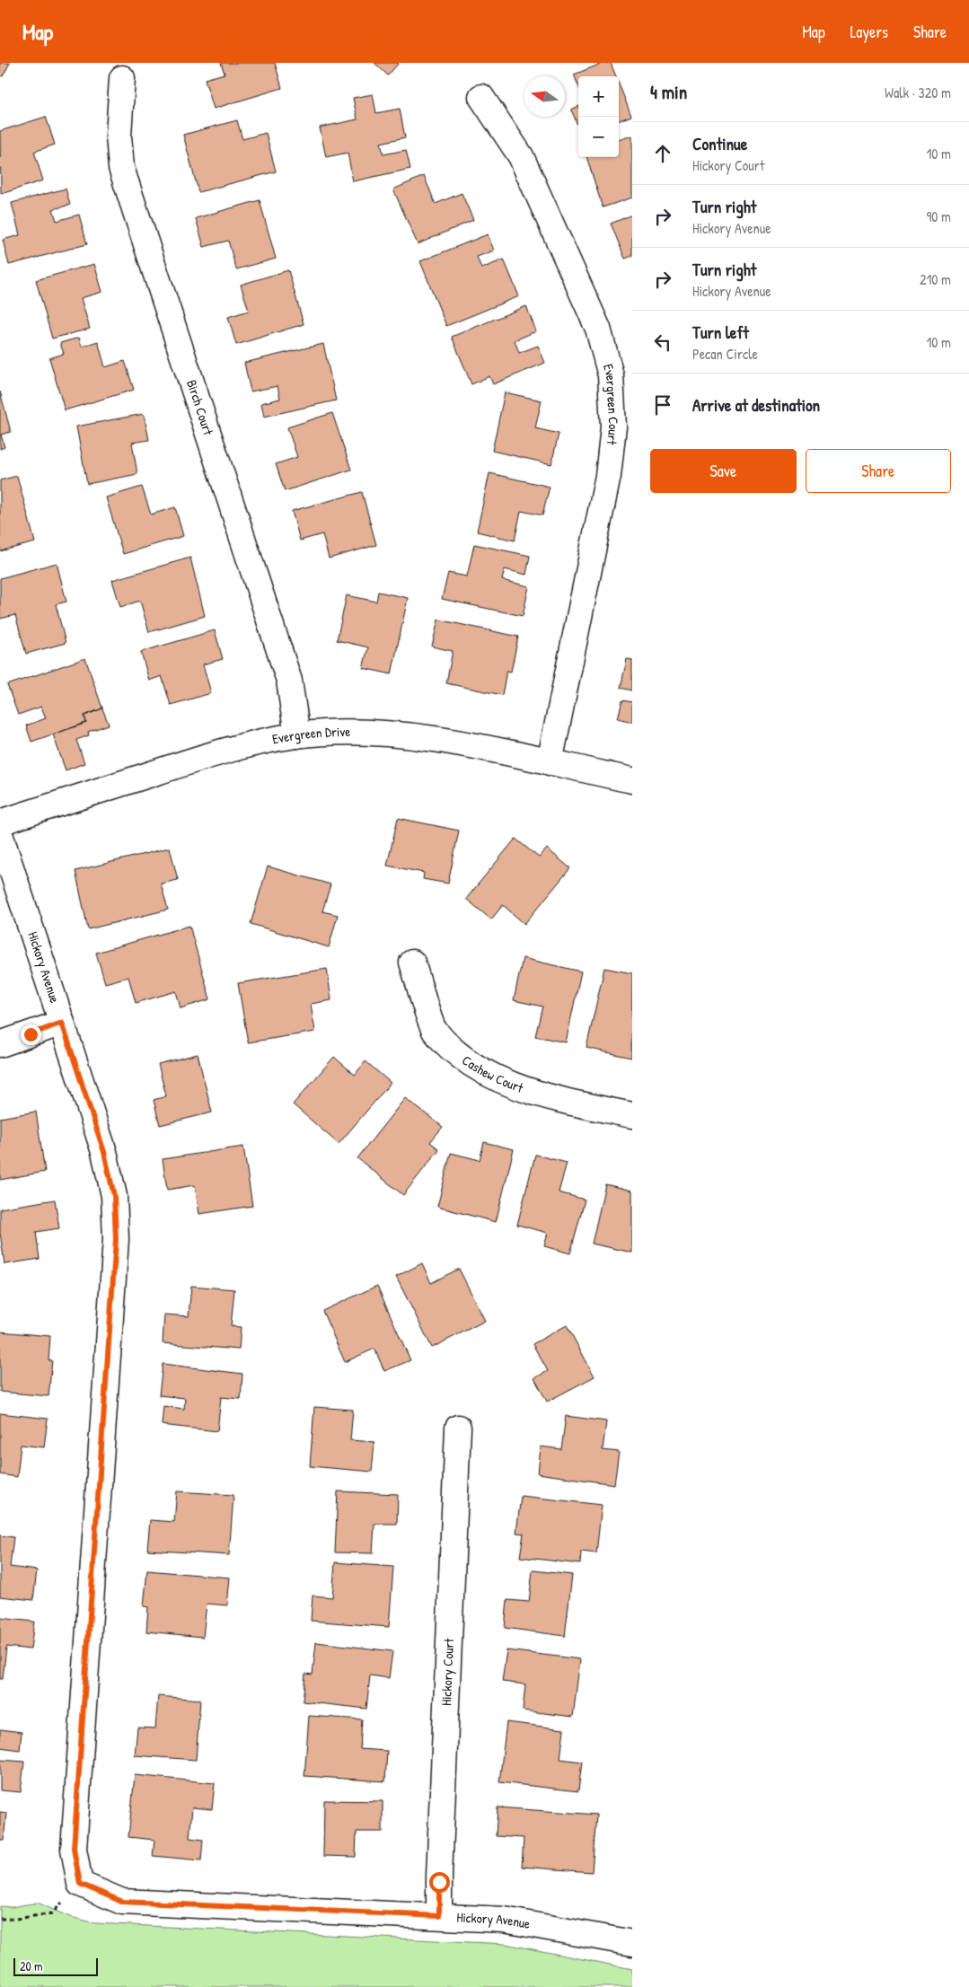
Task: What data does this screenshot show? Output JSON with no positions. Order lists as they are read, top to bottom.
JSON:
{
  "streets": {
    "street": [
      "Evergreen Court",
      "Birch Court",
      "Evergreen Drive",
      "Hickory Avenue",
      "Cashew Court",
      "Hickory Court"
    ]
  },
  "crossings": [
    ["Evergreen Court", "Evergreen Drive"],
    ["Birch Court", "Evergreen Drive"],
    ["Hickory Avenue", "Hickory Court"]
  ],
  "scale_bar": "20 m",
  "north": "left",
  "page": {
    "header": "Map",
    "nav": ["Map", "Layers", "Share"],
    "heading": ["4 min", "Walk · 320 m"],
    "map_buttons": ["+", "−"],
    "list": [
      ["Continue", "Hickory Court", "10 m"],
      ["Turn right", "Hickory Avenue", "90 m"],
      ["Turn right", "Hickory Avenue", "210 m"],
      ["Turn left", "Pecan Circle", "10 m"],
      "Arrive at destination"
    ],
    "buttons": ["Save", "Share"],
    "scale": "20 m"
  }
}
